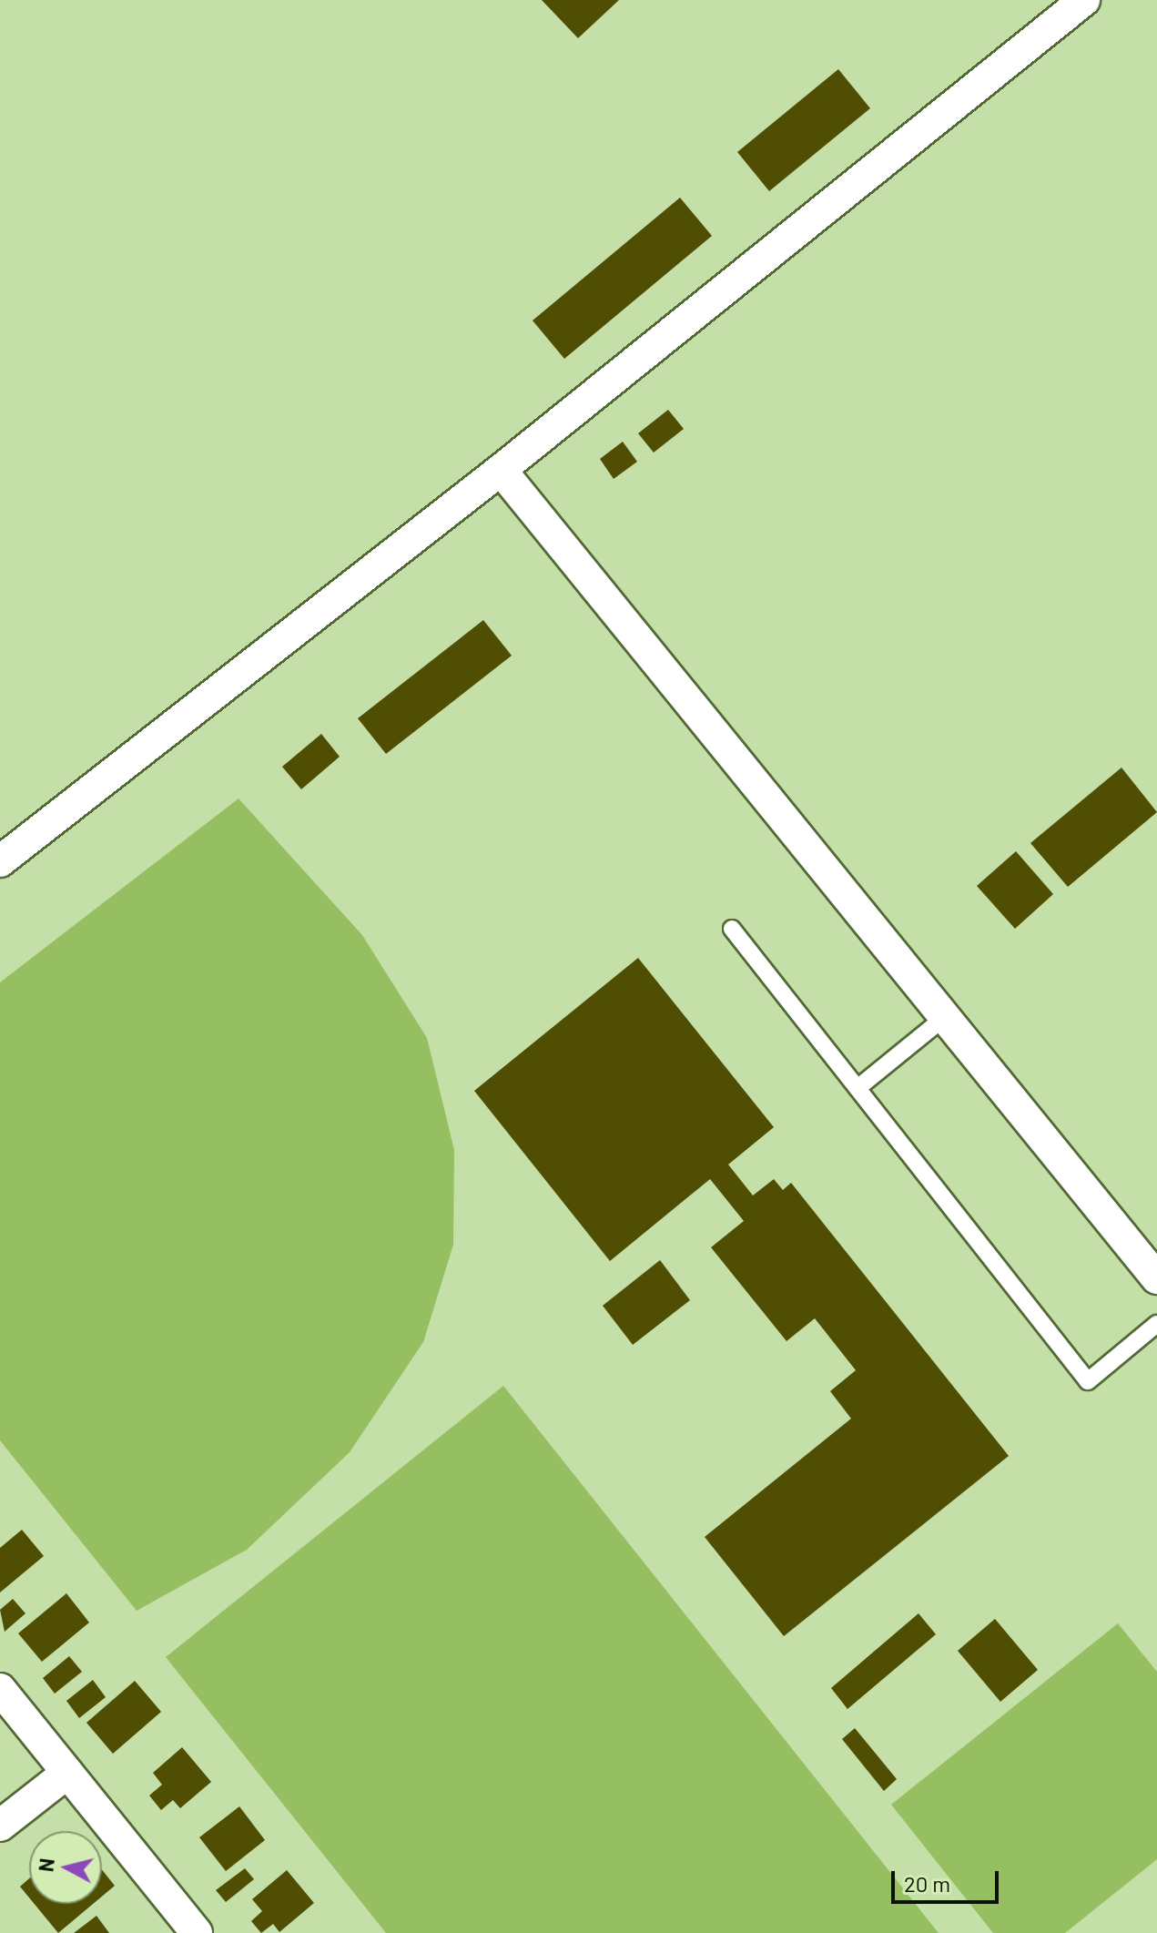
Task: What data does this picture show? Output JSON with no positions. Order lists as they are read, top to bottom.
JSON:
{
  "scale_bar": "20 m",
  "north": "left"
}
